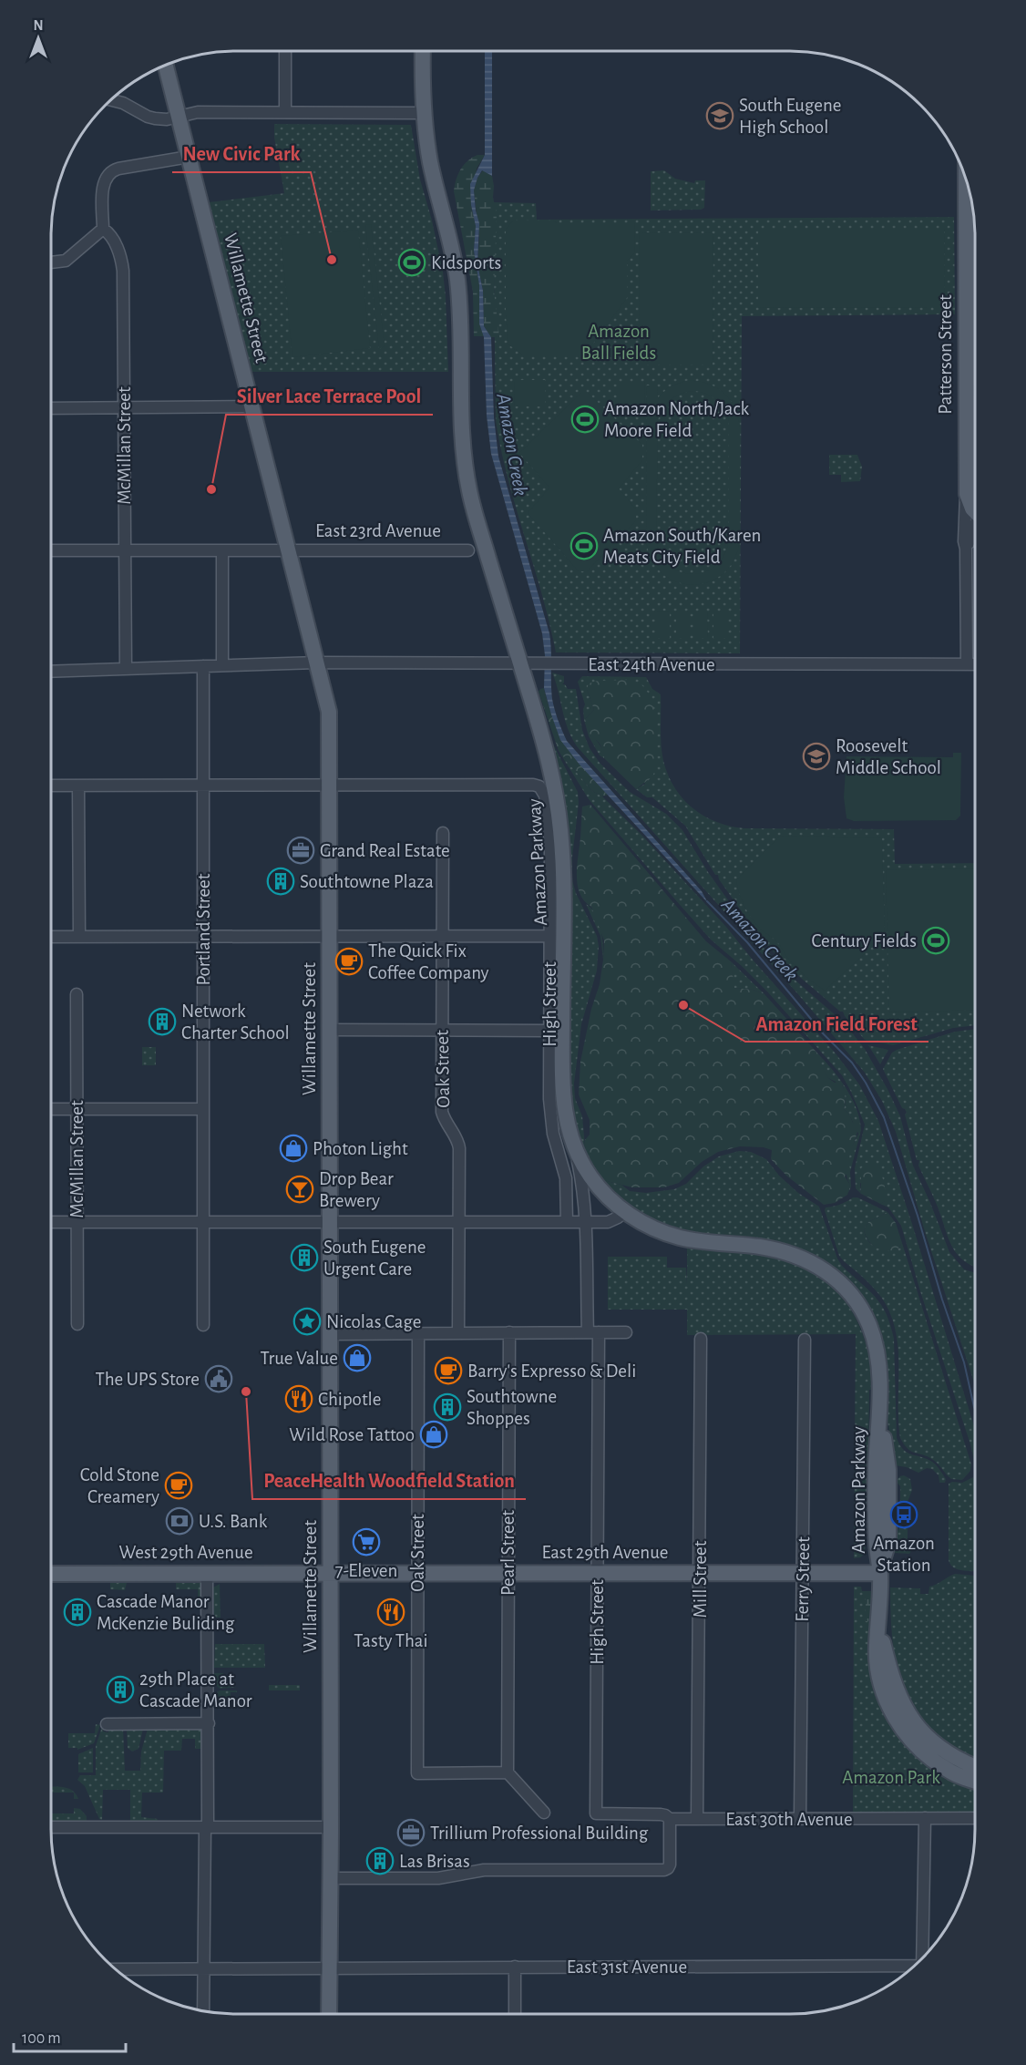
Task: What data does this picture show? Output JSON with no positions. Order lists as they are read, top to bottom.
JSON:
{
  "streets": {
    "main road": [
      "Willamette Street",
      "Patterson Street",
      "Amazon Parkway",
      "West 29th Avenue",
      "East 29th Avenue"
    ],
    "street": [
      "McMillan Street",
      "East 23rd Avenue",
      "East 24th Avenue",
      "Portland Street",
      "High Street",
      "Oak Street",
      "Pearl Street",
      "Mill Street",
      "Ferry Street",
      "East 30th Avenue",
      "East 31st Avenue"
    ]
  },
  "crossings": [
    ["Willamette Street", "East 23rd Avenue"],
    ["Willamette Street", "East 24th Avenue"],
    ["Willamette Street", "High Street"],
    ["Willamette Street", "West 29th Avenue"],
    ["Willamette Street", "East 29th Avenue"],
    ["Willamette Street", "East 31st Avenue"],
    ["Patterson Street", "East 24th Avenue"],
    ["McMillan Street", "East 23rd Avenue"],
    ["McMillan Street", "East 24th Avenue"],
    ["East 24th Avenue", "Amazon Parkway"],
    ["East 24th Avenue", "Portland Street"],
    ["Amazon Parkway", "High Street"],
    ["Amazon Parkway", "East 29th Avenue"],
    ["High Street", "East 29th Avenue"],
    ["High Street", "East 30th Avenue"],
    ["Oak Street", "East 29th Avenue"],
    ["Oak Street", "Pearl Street"],
    ["West 29th Avenue", "East 29th Avenue"],
    ["East 29th Avenue", "Pearl Street"],
    ["East 29th Avenue", "Mill Street"],
    ["East 29th Avenue", "Ferry Street"],
    ["Mill Street", "East 30th Avenue"],
    ["Ferry Street", "East 30th Avenue"]
  ],
  "water": ["Amazon Creek"],
  "parks": ["Amazon Ball Fields", "Amazon Park"],
  "places": {
    "school or university": ["South Eugene High School", "Roosevelt Middle School"],
    "other": [
      "New Civic Park",
      "Silver Lace Terrace Pool",
      "Amazon Field Forest",
      "PeaceHealth Woodfield Station"
    ],
    "sports": [
      "Kidsports",
      "Amazon North/Jack Moore Field",
      "Amazon South/Karen Meats City Field",
      "Century Fields"
    ],
    "office": ["Grand Real Estate", "Trillium Professional Building"],
    "building": [
      "Southtowne Plaza",
      "Network Charter School",
      "South Eugene Urgent Care",
      "Southtowne Shoppes",
      "Cascade Manor McKenzie Buliding",
      "29th Place at Cascade Manor",
      "Las Brisas"
    ],
    "cafe": ["The Quick Fix Coffee Company", "Barry's Expresso & Deli", "Cold Stone Creamery"],
    "shop": ["Photon Light", "True Value", "Wild Rose Tattoo"],
    "bar": ["Drop Bear Brewery"],
    "place": ["Nicolas Cage"],
    "public building": ["The UPS Store"],
    "restaurant": ["Chipotle", "Tasty Thai"],
    "bus stop": ["Amazon Station"],
    "bank": ["U.S. Bank"],
    "supermarket": ["7-Eleven"]
  },
  "scale_bar": "100 m",
  "north": "top"
}
